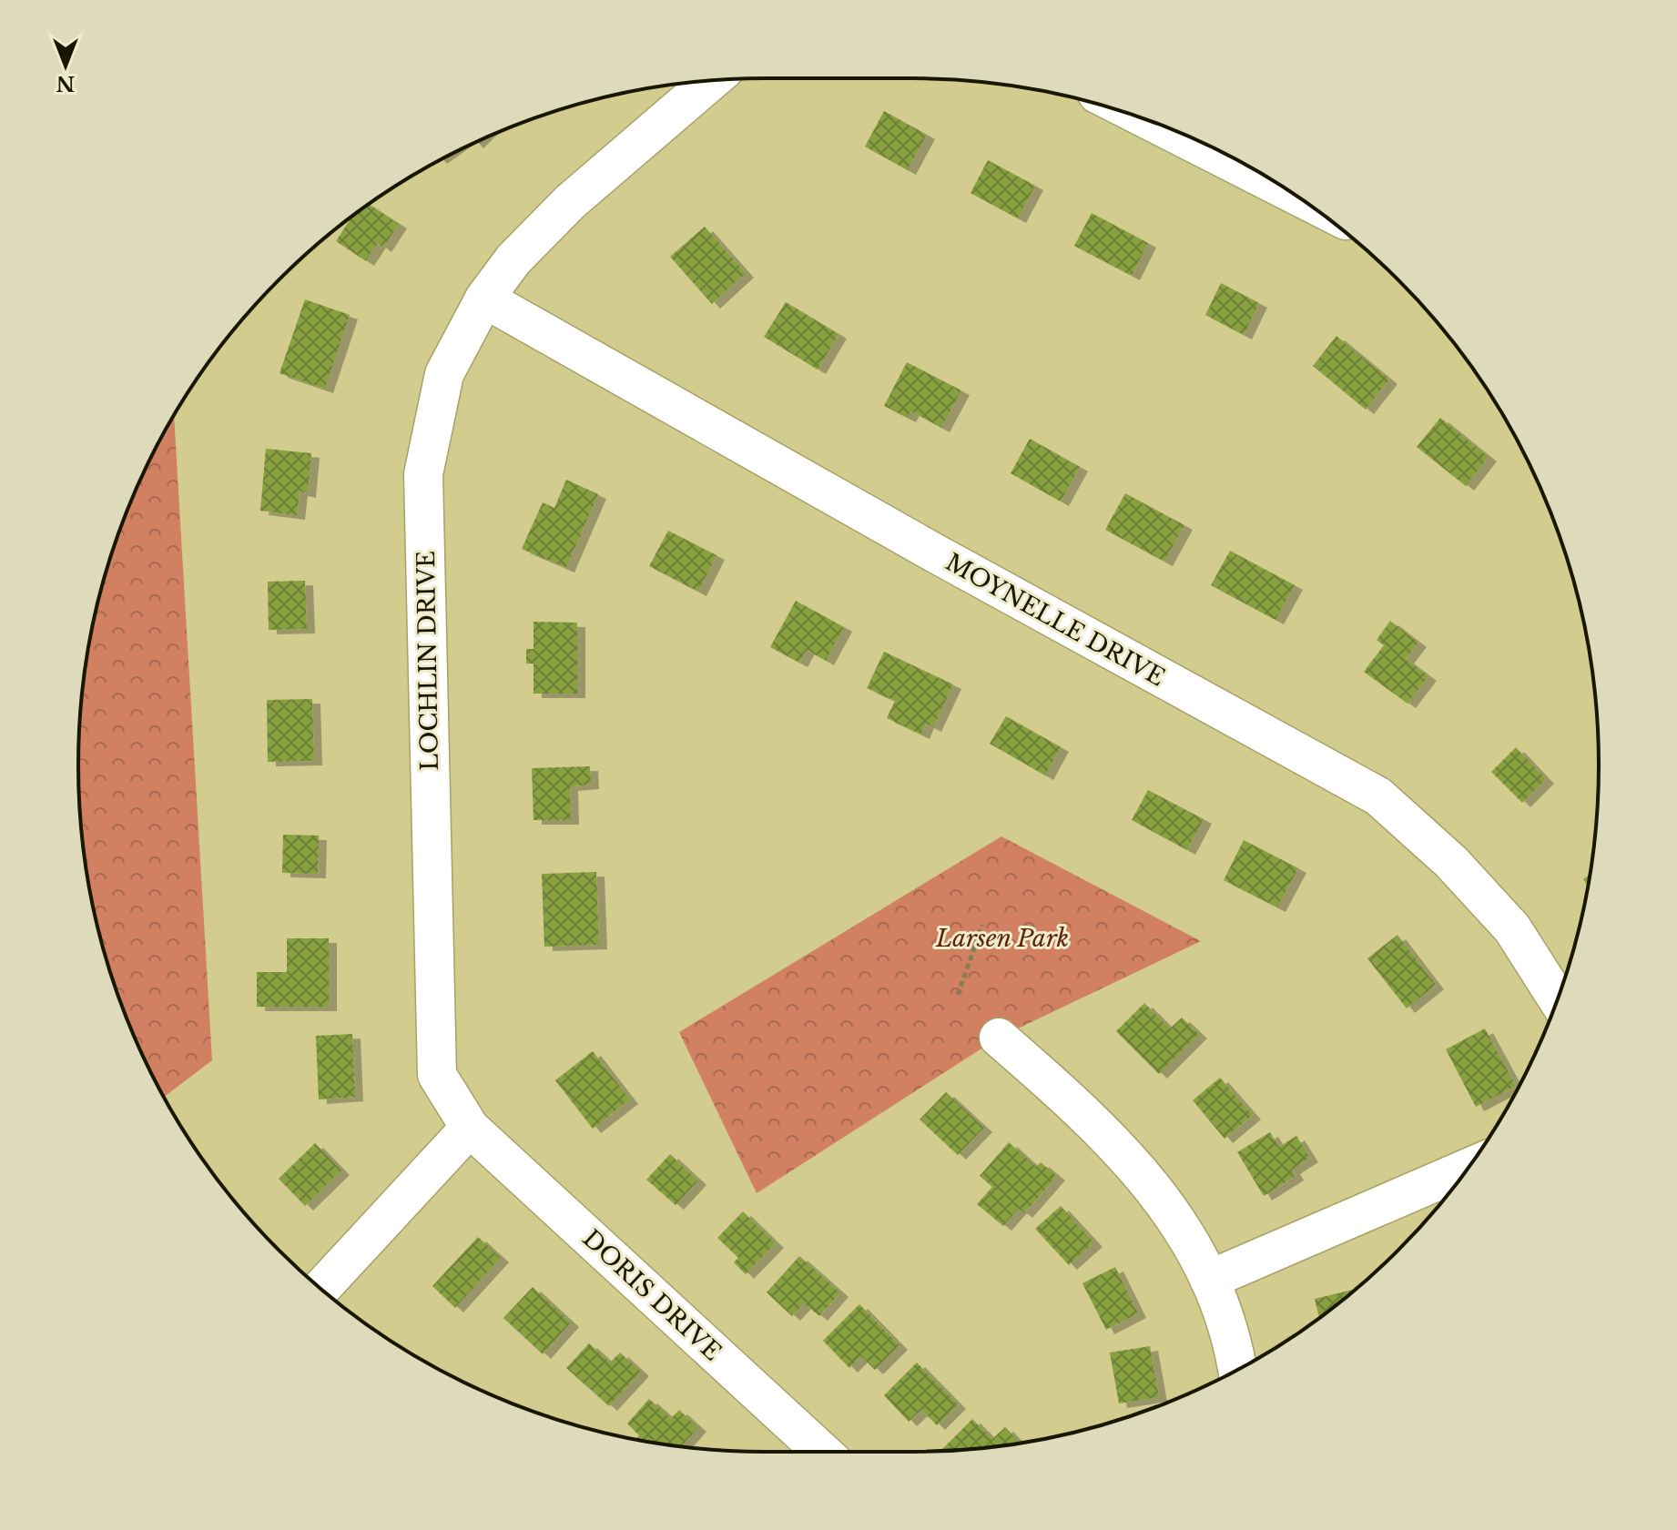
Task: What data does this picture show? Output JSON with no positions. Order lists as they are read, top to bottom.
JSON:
{
  "streets": {
    "street": ["MOYNELLE DRIVE", "LOCHLIN DRIVE", "DORIS DRIVE"]
  },
  "crossings": [
    ["MOYNELLE DRIVE", "LOCHLIN DRIVE"],
    ["LOCHLIN DRIVE", "DORIS DRIVE"]
  ],
  "parks": ["Larsen Park"],
  "north": "bottom"
}
